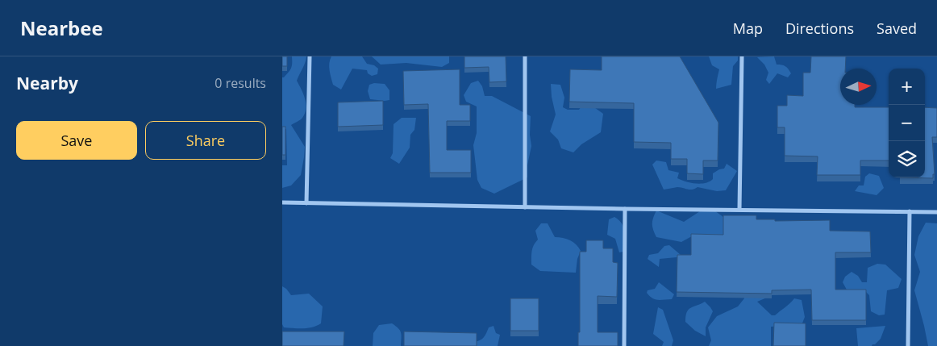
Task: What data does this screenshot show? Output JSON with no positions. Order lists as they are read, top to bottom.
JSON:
{
  "north": "right",
  "page": {
    "header": "Nearbee",
    "nav": ["Map", "Directions", "Saved"],
    "heading": ["Nearby", "0 results"],
    "map_buttons": ["+", "−"],
    "buttons": ["Save", "Share"]
  }
}
